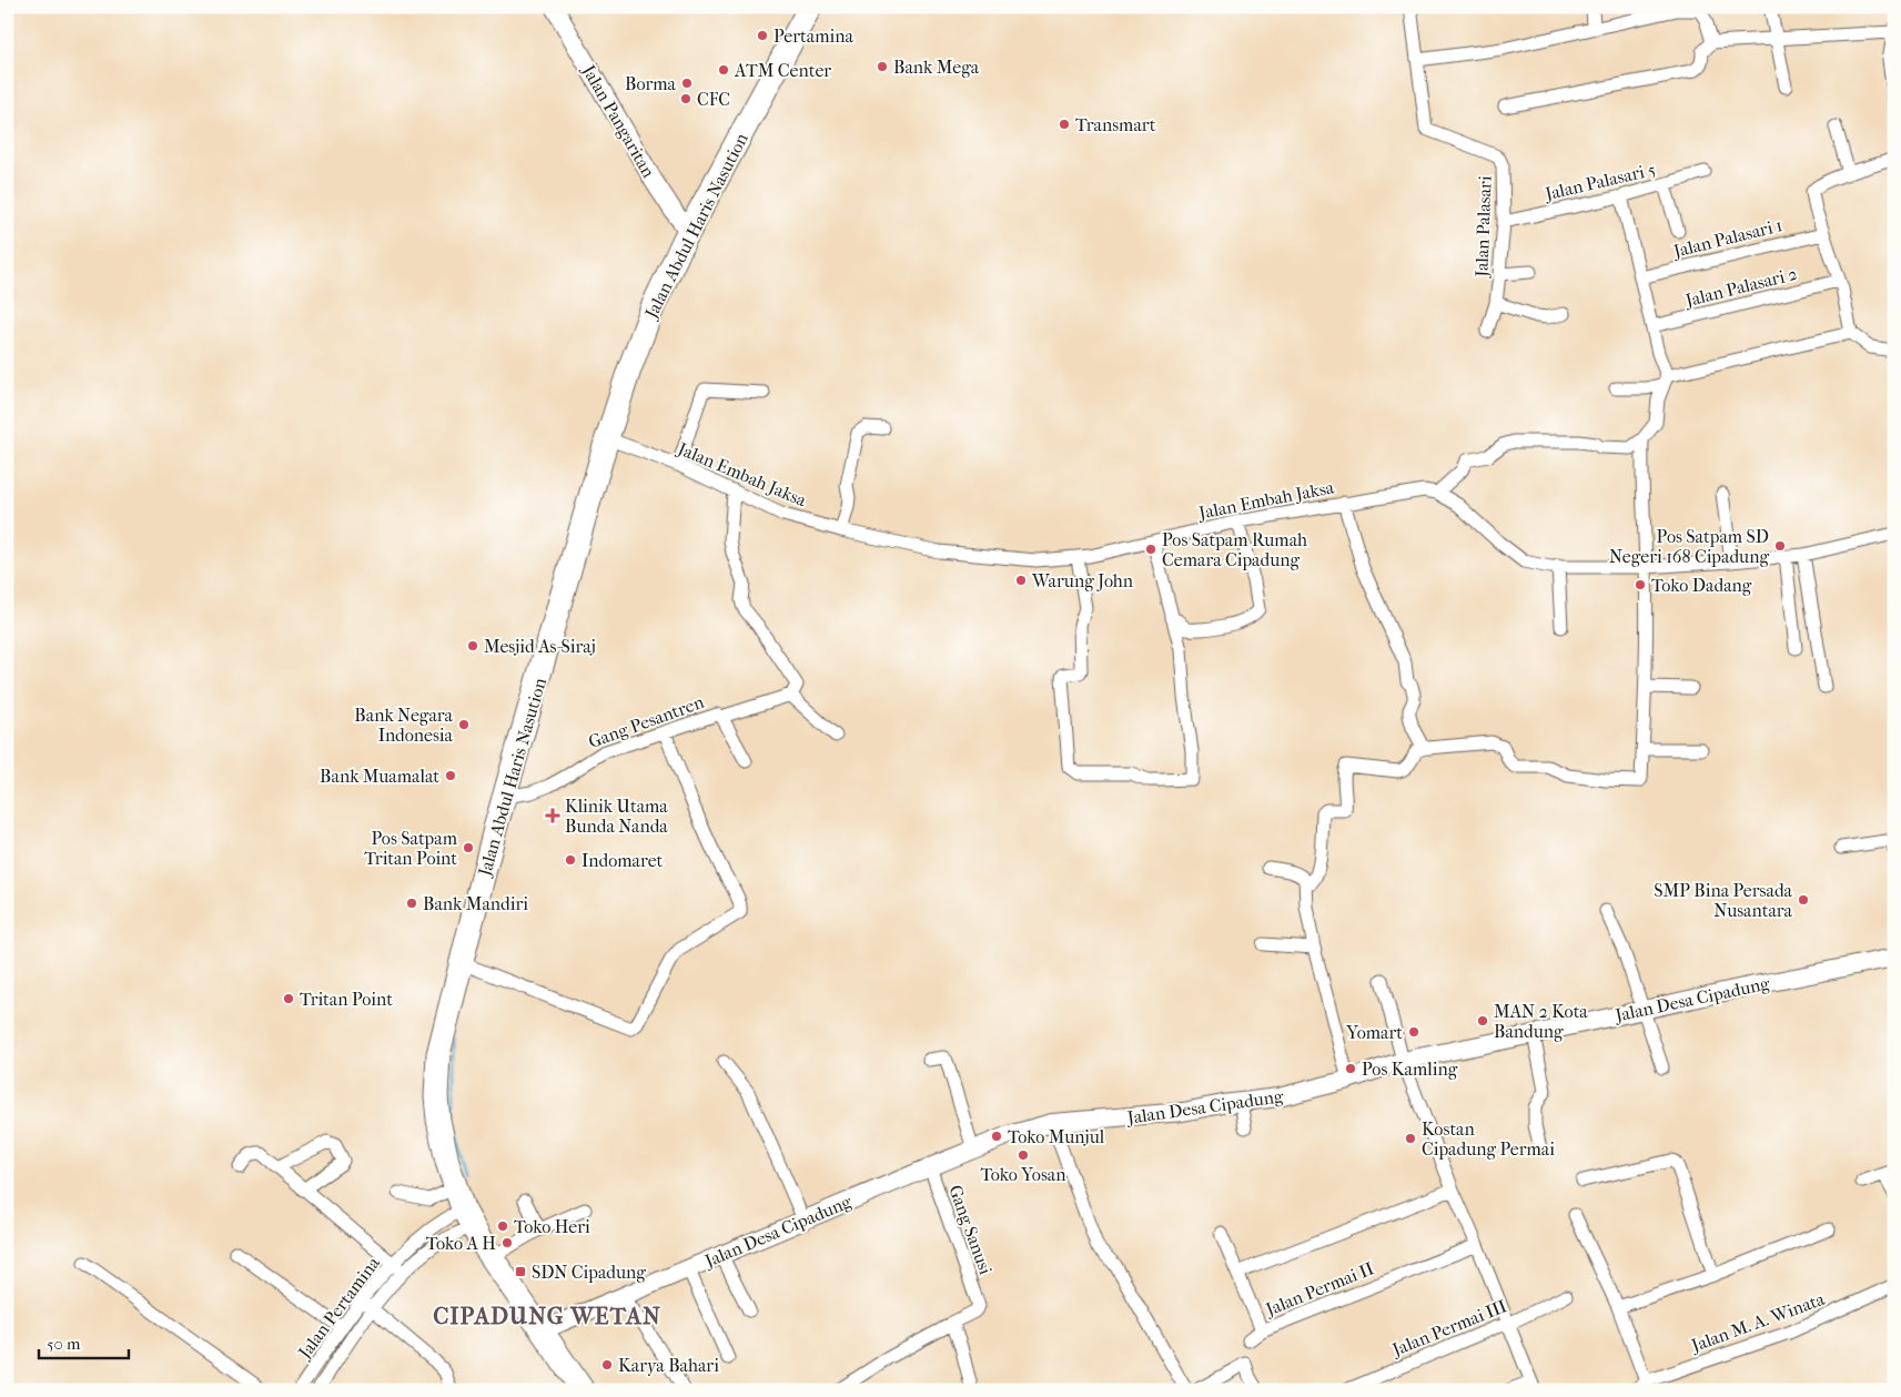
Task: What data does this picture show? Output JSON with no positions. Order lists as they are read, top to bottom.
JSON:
{
  "streets": {
    "highway": ["Jalan Abdul Haris Nasution"],
    "street": [
      "Jalan Pangaritan",
      "Jalan Palasari 5",
      "Jalan Palasari",
      "Jalan Palasari 1",
      "Jalan Palasari 2",
      "Jalan Embah Jaksa",
      "Gang Pesantren",
      "Jalan Desa Cipadung",
      "Gang Sanusi",
      "Jalan Permai II",
      "Jalan Pertamina",
      "Jalan M. A. Winata",
      "Jalan Permai III"
    ]
  },
  "crossings": [
    ["Jalan Pangaritan", "Jalan Abdul Haris Nasution"],
    ["Jalan Palasari 5", "Jalan Palasari"],
    ["Jalan Abdul Haris Nasution", "Jalan Embah Jaksa"],
    ["Jalan Abdul Haris Nasution", "Gang Pesantren"],
    ["Jalan Abdul Haris Nasution", "Jalan Desa Cipadung"],
    ["Jalan Abdul Haris Nasution", "Jalan Pertamina"],
    ["Jalan Desa Cipadung", "Gang Sanusi"]
  ],
  "districts": ["CIPADUNG WETAN"],
  "places": {
    "other": [
      "Pertamina",
      "Bank Mega",
      "ATM Center",
      "Borma",
      "CFC",
      "Transmart",
      "Pos Satpam SD Negeri 168 Cipadung",
      "Pos Satpam Rumah Cemara Cipadung",
      "Warung John",
      "Toko Dadang",
      "Mesjid As-Siraj",
      "Bank Negara Indonesia",
      "Bank Muamalat",
      "Pos Satpam Tritan Point",
      "Indomaret",
      "SMP Bina Persada Nusantara",
      "Bank Mandiri",
      "Tritan Point",
      "MAN 2 Kota Bandung",
      "Yomart",
      "Pos Kamling",
      "Toko Munjul",
      "Kostan Cipadung Permai",
      "Toko Yosan",
      "Toko Heri",
      "Toko A H",
      "Karya Bahari"
    ],
    "health": ["Klinik Utama Bunda Nanda"],
    "transit": ["SDN Cipadung"]
  },
  "scale_bar": "50 m"
}
